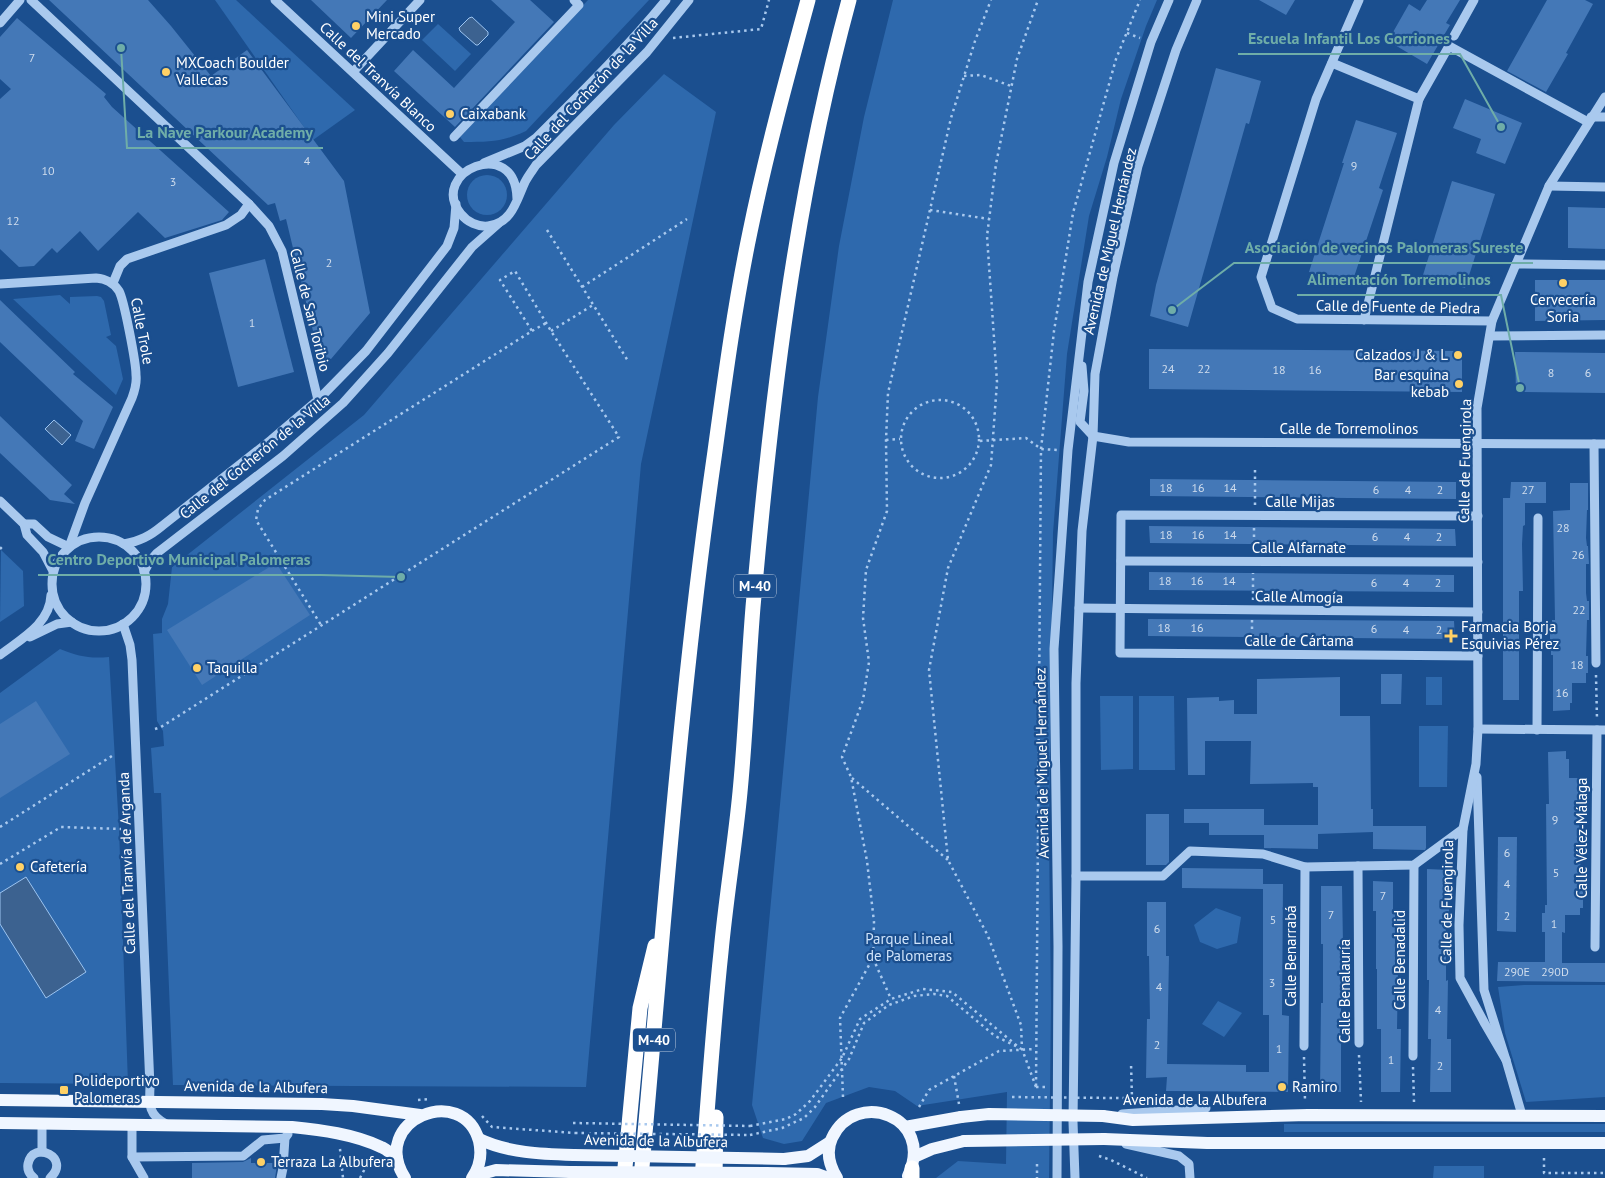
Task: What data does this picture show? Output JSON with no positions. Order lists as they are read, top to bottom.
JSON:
{
  "streets": {
    "highway": ["M-40"],
    "main road": ["Avenida de la Albufera"],
    "street": [
      "Calle del Tranvía Blanco",
      "Calle del Cocherón de la Villa",
      "Avenida de Miguel Hernández",
      "Calle de Fuente de Piedra",
      "Calle de San Toribio",
      "Calle Trole",
      "Calle de Torremolinos",
      "Calle de Fuengirola",
      "Calle Mijas",
      "Calle Alfarnate",
      "Calle Almogía",
      "Calle de Cártama",
      "Calle Vélez-Málaga",
      "Calle del Tranvía de Arganda",
      "Calle Benarrabá",
      "Calle Benadalid",
      "Calle Benalauría"
    ]
  },
  "crossings": [
    ["Calle del Tranvía Blanco", "Calle del Cocherón de la Villa"],
    ["Calle del Cocherón de la Villa", "Calle de San Toribio"],
    ["Calle del Cocherón de la Villa", "Calle Trole"],
    ["Calle del Cocherón de la Villa", "Calle del Tranvía de Arganda"],
    ["Avenida de Miguel Hernández", "Calle de Torremolinos"],
    ["Avenida de Miguel Hernández", "Calle Almogía"],
    ["Calle de Fuente de Piedra", "Calle de Fuengirola"],
    ["Calle Trole", "Calle del Tranvía de Arganda"],
    ["Calle de Torremolinos", "Calle de Fuengirola"],
    ["Calle de Fuengirola", "Calle Mijas"],
    ["Calle de Fuengirola", "Calle Alfarnate"],
    ["Calle de Fuengirola", "Calle Almogía"],
    ["Calle de Fuengirola", "Calle de Cártama"],
    ["Calle de Fuengirola", "Avenida de la Albufera"],
    ["Calle Mijas", "Calle Alfarnate"],
    ["Calle Almogía", "Calle de Cártama"],
    ["Calle del Tranvía de Arganda", "Avenida de la Albufera"],
    ["Calle Benalauría", "Avenida de la Albufera"]
  ],
  "parks": ["Parque Lineal de Palomeras"],
  "places": {
    "other": [
      "Mini Super Mercado",
      "La Nave Parkour Academy",
      "MXCoach Boulder Vallecas",
      "Caixabank",
      "Escuela Infantil Los Gorriones",
      "Cervecería Soria",
      "Asociación de vecinos Palomeras Sureste",
      "Calzados J & L",
      "Bar esquina kebab",
      "Alimentación Torremolinos",
      "Centro Deportivo Municipal Palomeras",
      "Taquilla",
      "Cafetería",
      "Ramiro",
      "Terraza La Albufera"
    ],
    "health": ["Farmacia Borja Esquivias Pérez"],
    "transit": ["Polideportivo Palomeras"]
  },
  "house_numbers": [
    "7",
    "4",
    "9",
    "10",
    "3",
    "12",
    "2",
    "1",
    "24",
    "22",
    "18",
    "16",
    "8",
    "6",
    "18",
    "16",
    "14",
    "6",
    "4",
    "2",
    "27",
    "28",
    "18",
    "16",
    "14",
    "6",
    "4",
    "2",
    "26",
    "18",
    "16",
    "14",
    "6",
    "4",
    "2",
    "22",
    "18",
    "16",
    "6",
    "4",
    "2",
    "18",
    "16",
    "9",
    "6",
    "5",
    "4",
    "7",
    "7",
    "2",
    "5",
    "1",
    "6",
    "290E",
    "290D",
    "3",
    "4",
    "4",
    "2",
    "1",
    "1",
    "2"
  ]
}
